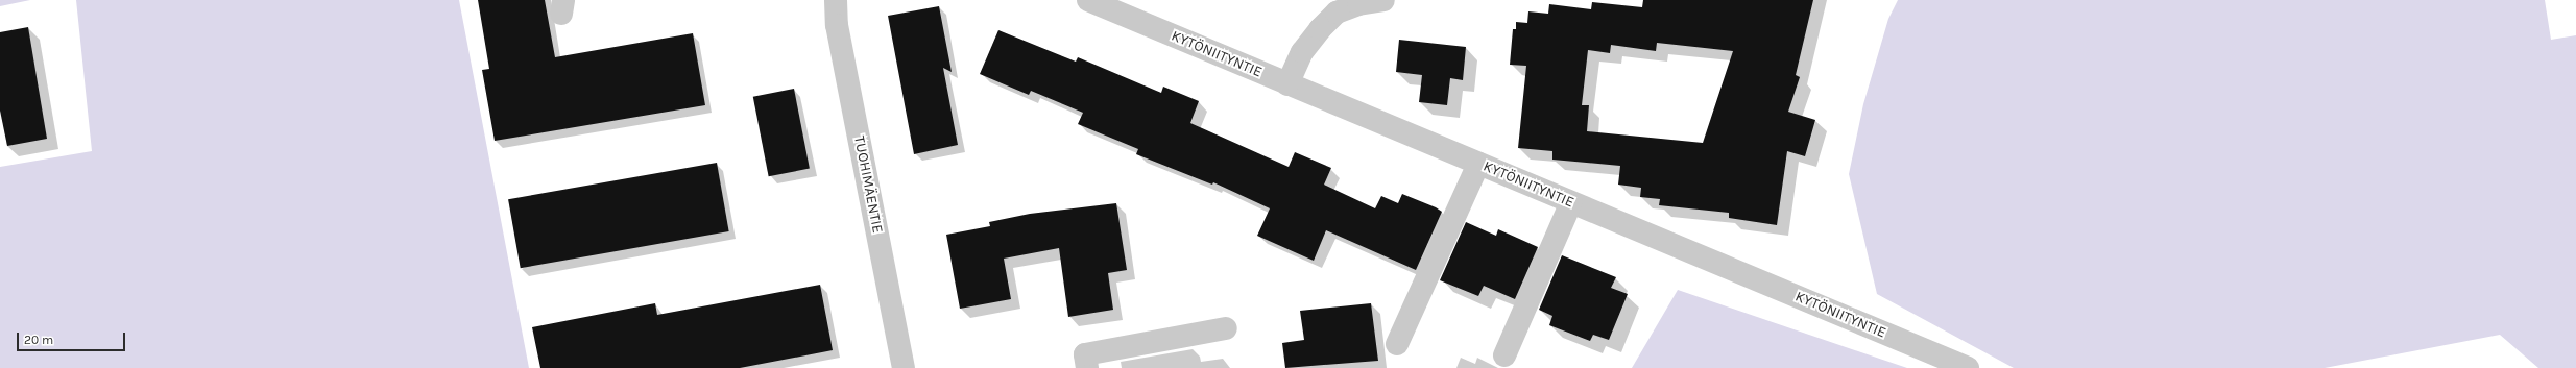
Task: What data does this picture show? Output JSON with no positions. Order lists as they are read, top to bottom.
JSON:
{
  "streets": {
    "street": ["KYTÖNIITYNTIE", "TUOHIMÄENTIE"]
  },
  "scale_bar": "20 m"
}
